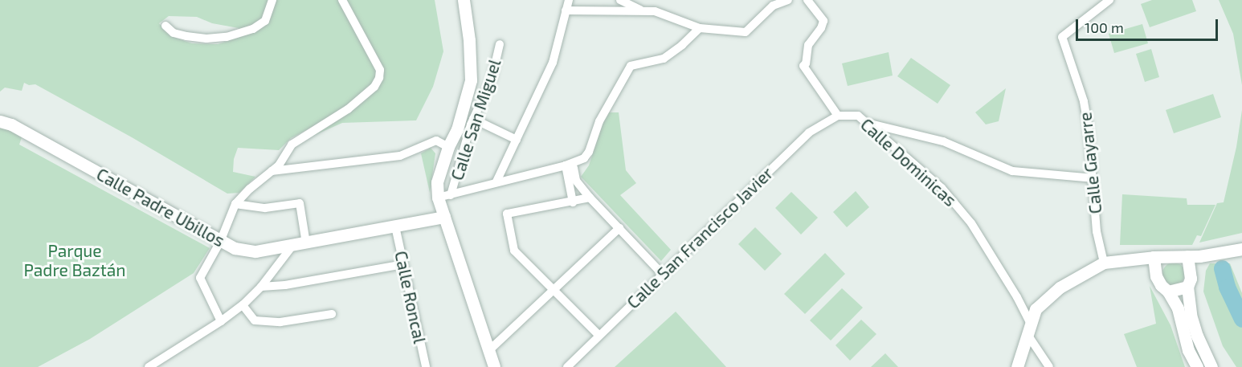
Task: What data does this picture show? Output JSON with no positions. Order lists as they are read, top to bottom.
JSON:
{
  "streets": {
    "street": [
      "Calle San Miguel",
      "Calle Dominicas",
      "Calle Gayarre",
      "Calle Padre Ubillos",
      "Calle San Francisco Javier",
      "Calle Roncal"
    ]
  },
  "crossings": [
    ["Calle Dominicas", "Calle San Francisco Javier"],
    ["Calle Padre Ubillos", "Calle Roncal"]
  ],
  "parks": ["Parque Padre Baztán"],
  "scale_bar": "100 m"
}
